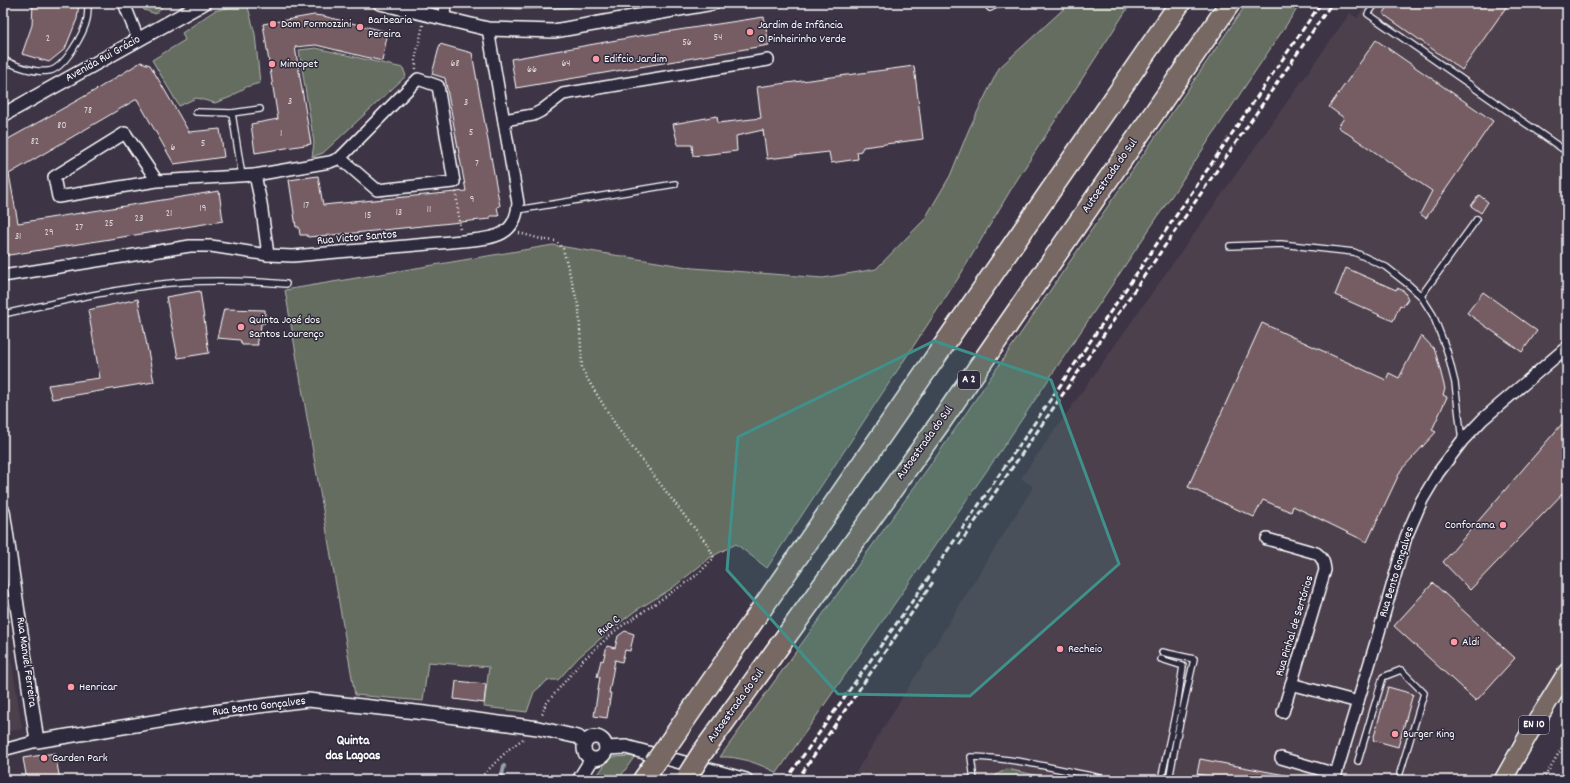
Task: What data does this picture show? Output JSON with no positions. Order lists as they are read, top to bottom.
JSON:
{
  "streets": {
    "highway": ["Autoestrada do Sul", "A 2"],
    "main road": ["EN 10"],
    "street": [
      "Avenida Rui Grácio",
      "Rua Victor Santos",
      "Rua Bento Gonçalves",
      "Rua Pinhal de Sertórios",
      "Rua Manuel Ferreira"
    ],
    "path": ["Rua C"]
  },
  "crossings": [
    ["Rua Victor Santos", "Rua C"],
    ["Rua Bento Gonçalves", "Rua C"],
    ["Rua Bento Gonçalves", "Rua Manuel Ferreira"]
  ],
  "districts": ["Quinta das Lagoas"],
  "places": [
    "Dom Formozzini",
    "Barbearia Pereira",
    "Jardim de Infância O Pinheirinho Verde",
    "Edifcio Jardim",
    "Mimopet",
    "Quinta José dos Santos Lourenço",
    "Conforama",
    "Aldi",
    "Recheio",
    "Henricar",
    "Burger King",
    "Garden Park"
  ],
  "house_numbers": [
    "54",
    "2",
    "56",
    "68",
    "64",
    "66",
    "3",
    "3",
    "78",
    "80",
    "5",
    "1",
    "82",
    "5",
    "6",
    "7",
    "9",
    "17",
    "19",
    "11",
    "13",
    "21",
    "15",
    "23",
    "25",
    "27",
    "29",
    "31"
  ]
}
